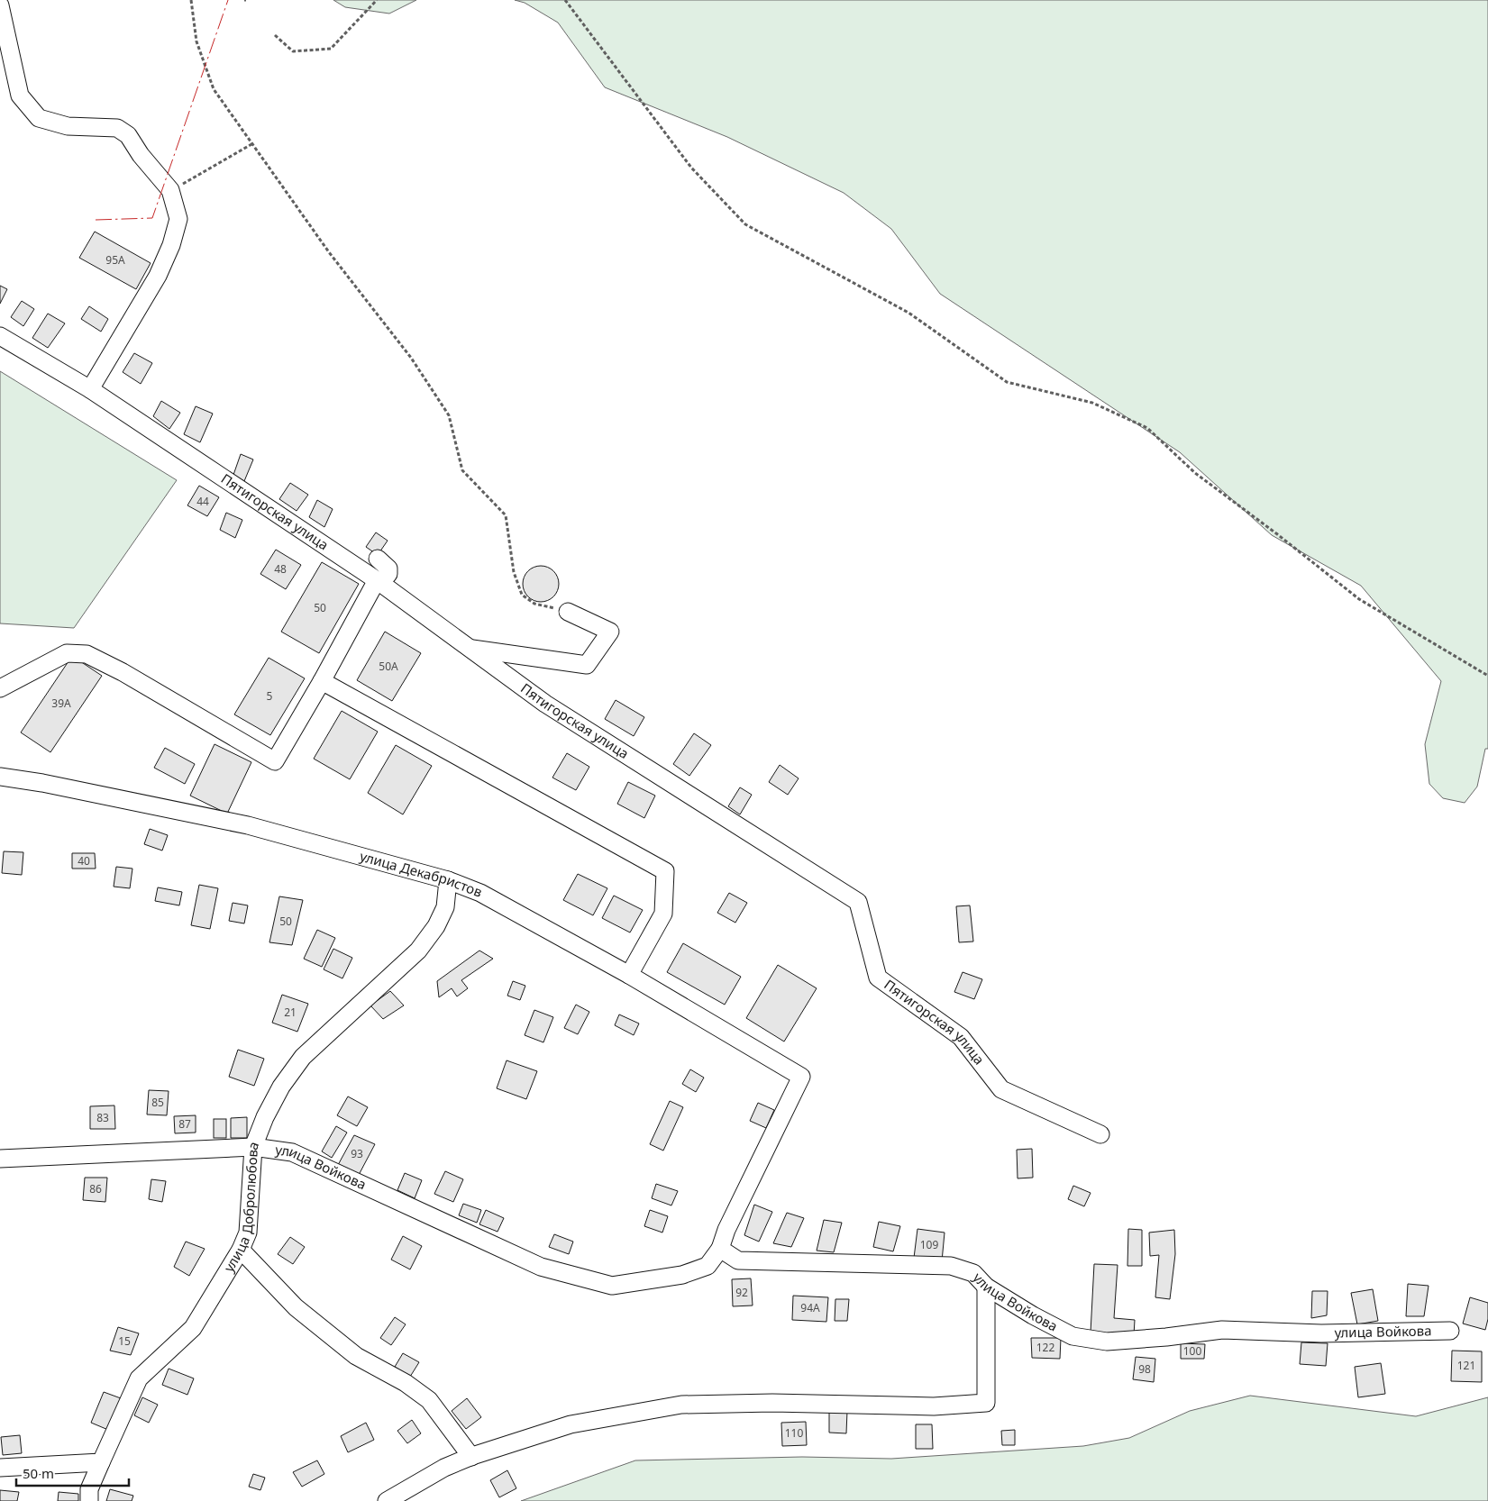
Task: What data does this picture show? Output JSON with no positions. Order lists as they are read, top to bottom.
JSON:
{
  "streets": {
    "street": [
      "Пятигорская улица",
      "улица Декабристов",
      "улица Войкова",
      "улица Добролюбова"
    ]
  },
  "crossings": [
    ["улица Декабристов", "улица Войкова"],
    ["улица Декабристов", "улица Добролюбова"],
    ["улица Войкова", "улица Добролюбова"]
  ],
  "house_numbers": [
    "95А",
    "44",
    "48",
    "50",
    "50А",
    "5",
    "39А",
    "40",
    "50",
    "21",
    "85",
    "83",
    "87",
    "93",
    "86",
    "109",
    "92",
    "94А",
    "15",
    "122",
    "100",
    "121",
    "98",
    "110"
  ],
  "scale_bar": "50 m"
}
